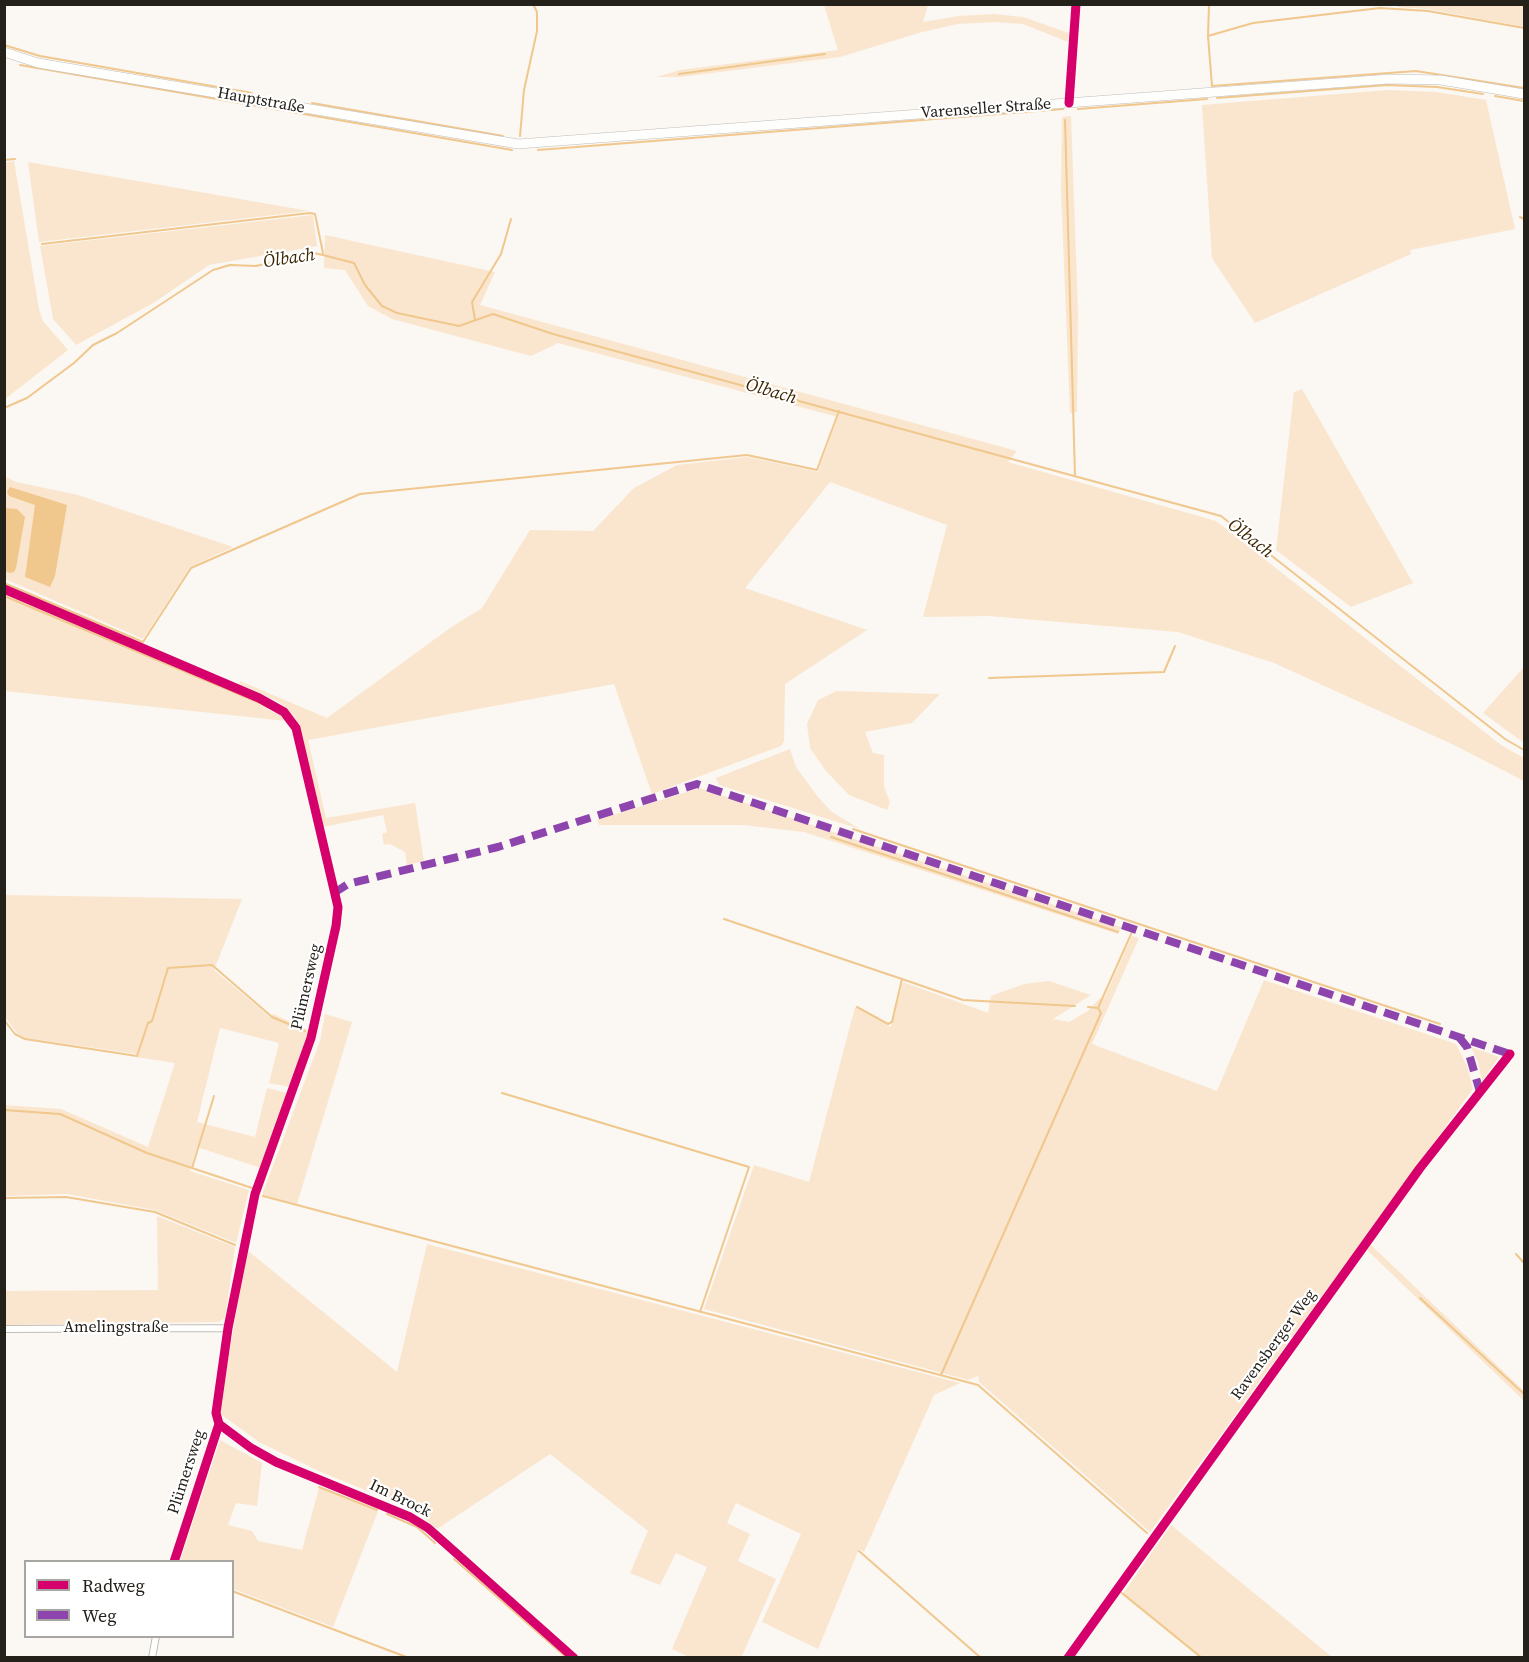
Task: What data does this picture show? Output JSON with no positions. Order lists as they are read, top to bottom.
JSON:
{
  "streets": {
    "main road": ["Hauptstraße", "Varenseller Straße"],
    "street": [
      "Plümersweg",
      "Amelingstraße",
      "Ravensberger Weg",
      "Im Brock"
    ]
  },
  "crossings": [
    ["Hauptstraße", "Varenseller Straße"],
    ["Plümersweg", "Amelingstraße"],
    ["Plümersweg", "Im Brock"]
  ],
  "water": ["Ölbach"],
  "legend": ["Radweg", "Weg"]
}
